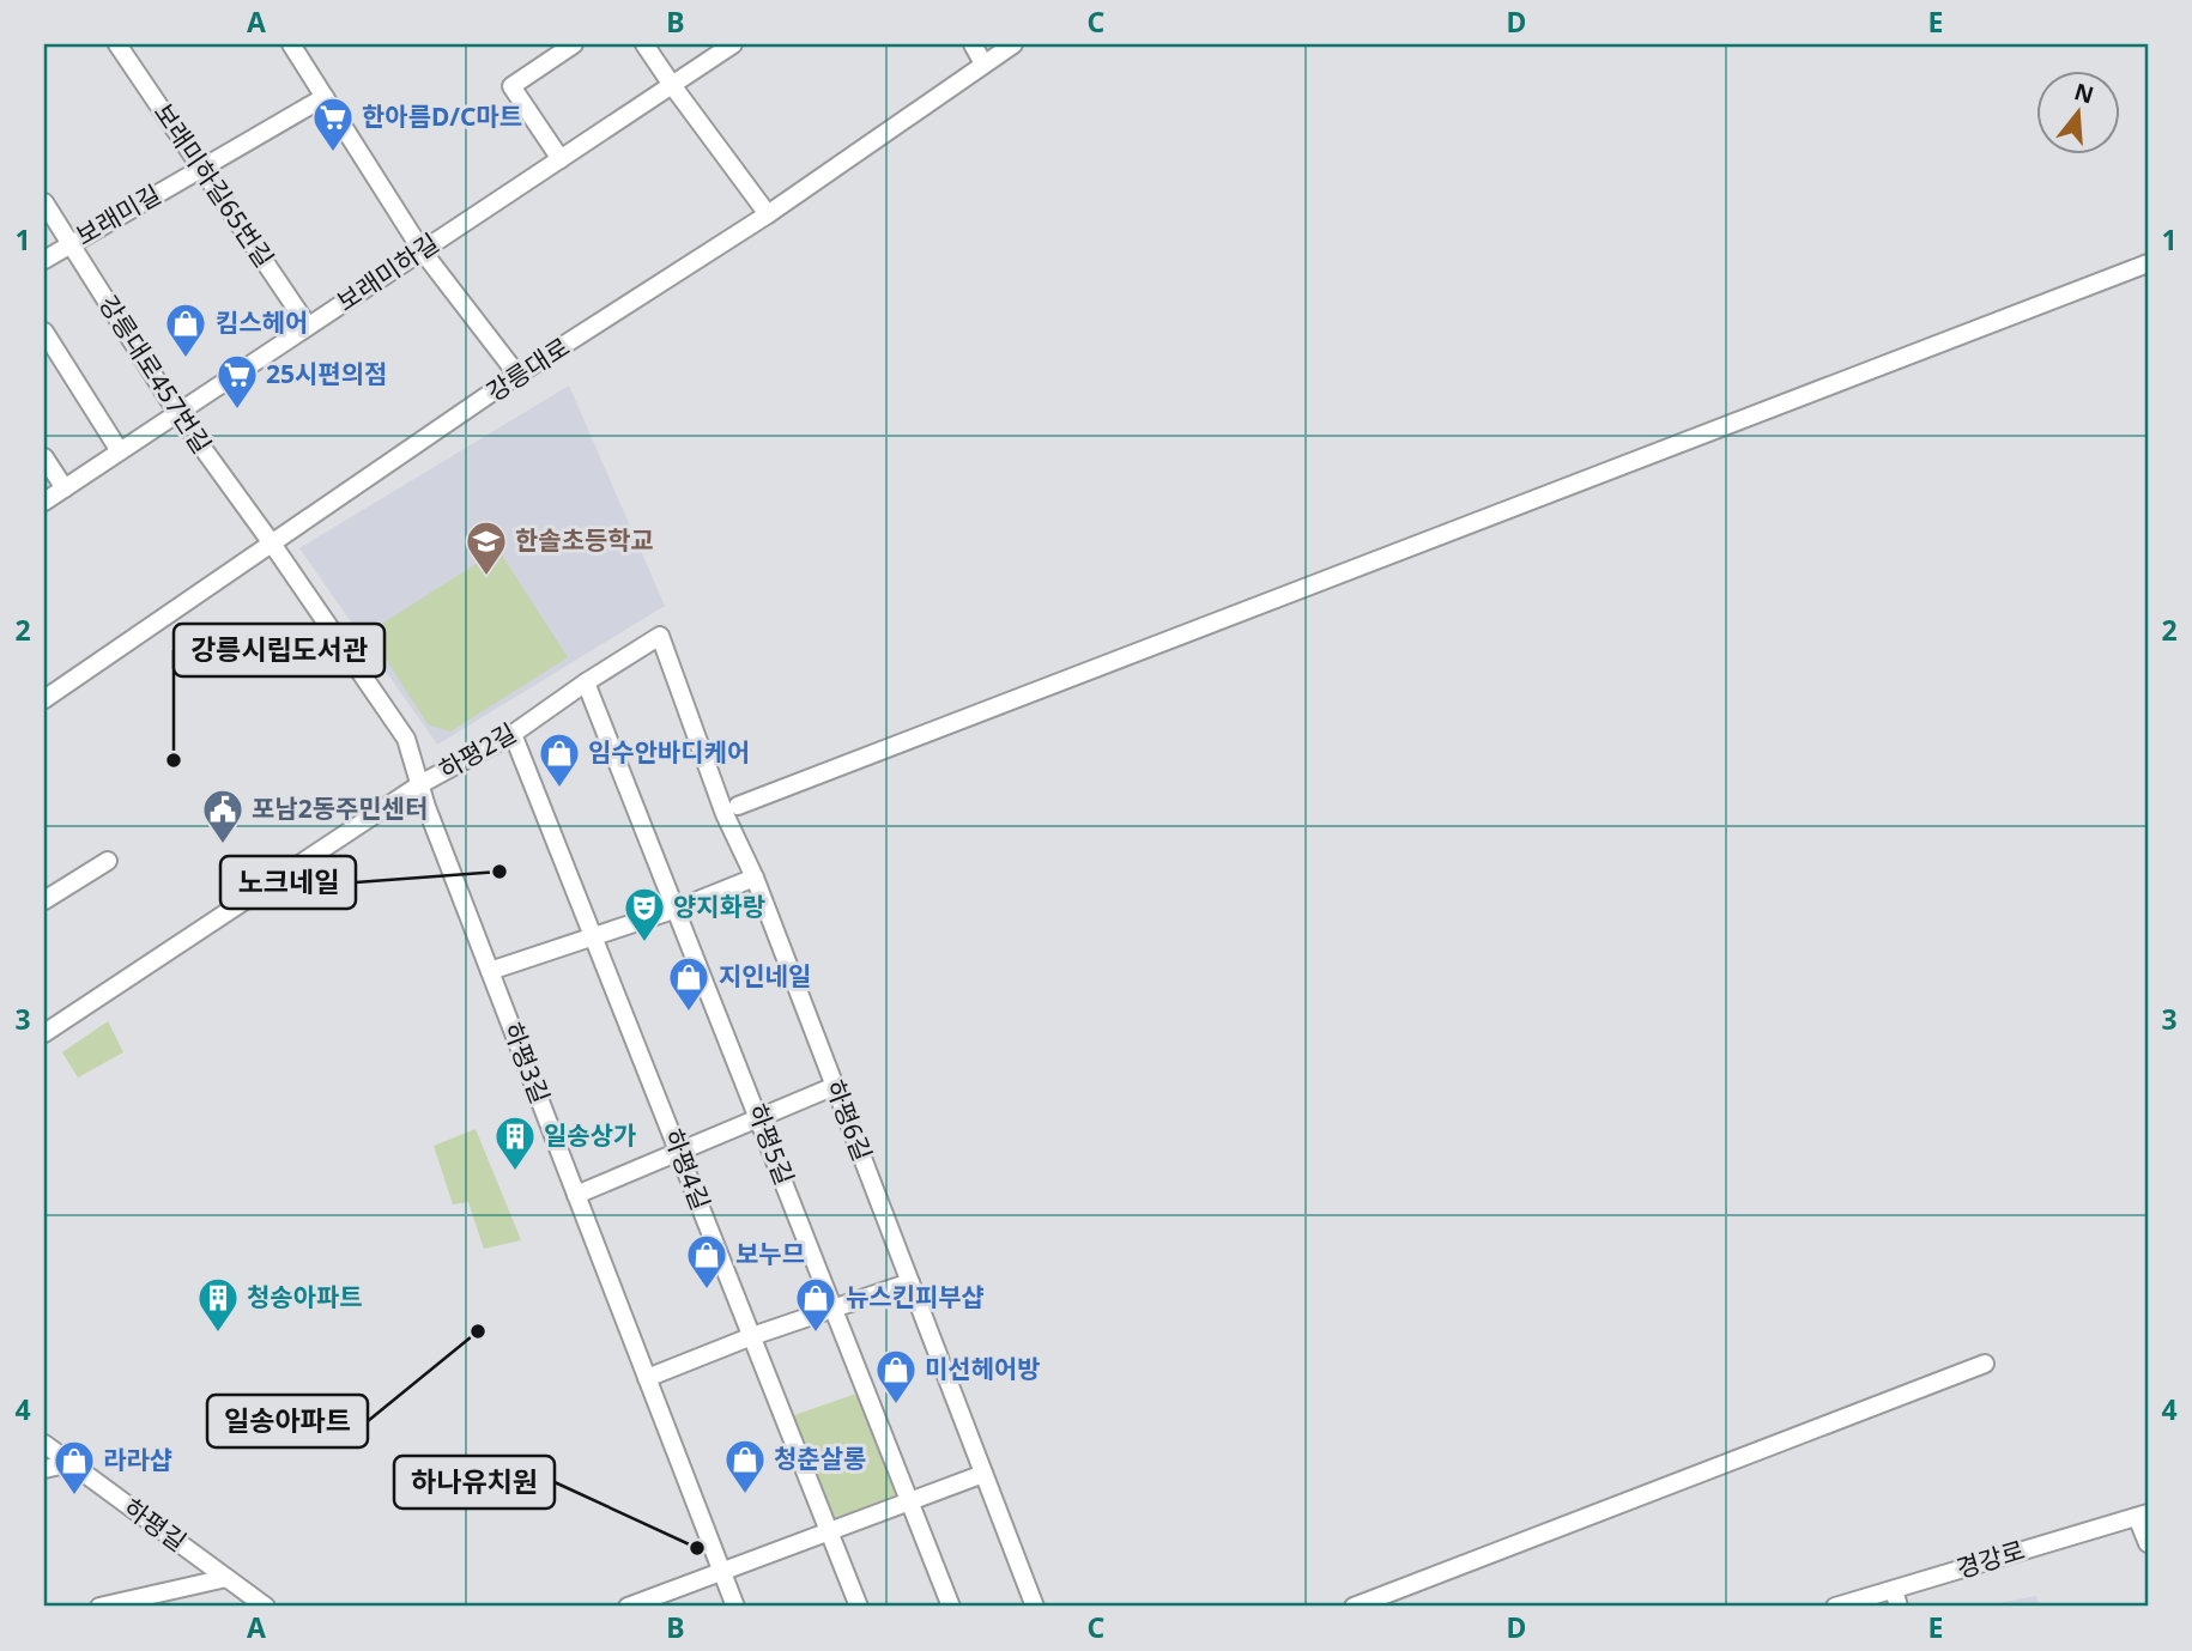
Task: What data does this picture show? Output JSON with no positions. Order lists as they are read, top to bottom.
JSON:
{
  "streets": {
    "street": [
      "보래미하길65번길",
      "보래미길",
      "보래미하길",
      "강릉대로",
      "강릉대로457번길",
      "하평2길",
      "하평3길",
      "하평6길",
      "하평5길",
      "하평4길",
      "하평길",
      "경강로"
    ]
  },
  "crossings": [
    ["보래미하길65번길", "보래미길"],
    ["보래미하길65번길", "보래미하길"],
    ["보래미길", "강릉대로457번길"],
    ["보래미하길", "강릉대로457번길"],
    ["강릉대로", "강릉대로457번길"],
    ["강릉대로", "하평3길"],
    ["강릉대로457번길", "하평3길"],
    ["하평2길", "하평3길"],
    ["하평2길", "하평6길"],
    ["하평2길", "하평5길"],
    ["하평2길", "하평4길"]
  ],
  "places": {
    "supermarket": ["한아름D/C마트", "25시편의점"],
    "shop": [
      "킴스헤어",
      "임수안바디케어",
      "지인네일",
      "보누므",
      "뉴스킨피부샵",
      "미선헤어방",
      "청춘살롱",
      "라라샵"
    ],
    "school or university": ["한솔초등학교"],
    "other": [
      "강릉시립도서관",
      "노크네일",
      "일송아파트",
      "하나유치원"
    ],
    "public building": ["포남2동주민센터"],
    "theatre": ["양지화랑"],
    "building": ["일송상가", "청송아파트"]
  },
  "north": "top",
  "grid": {
    "columns": [
      "A",
      "B",
      "C",
      "D",
      "E"
    ],
    "rows": [
      "1",
      "2",
      "3",
      "4"
    ]
  }
}
